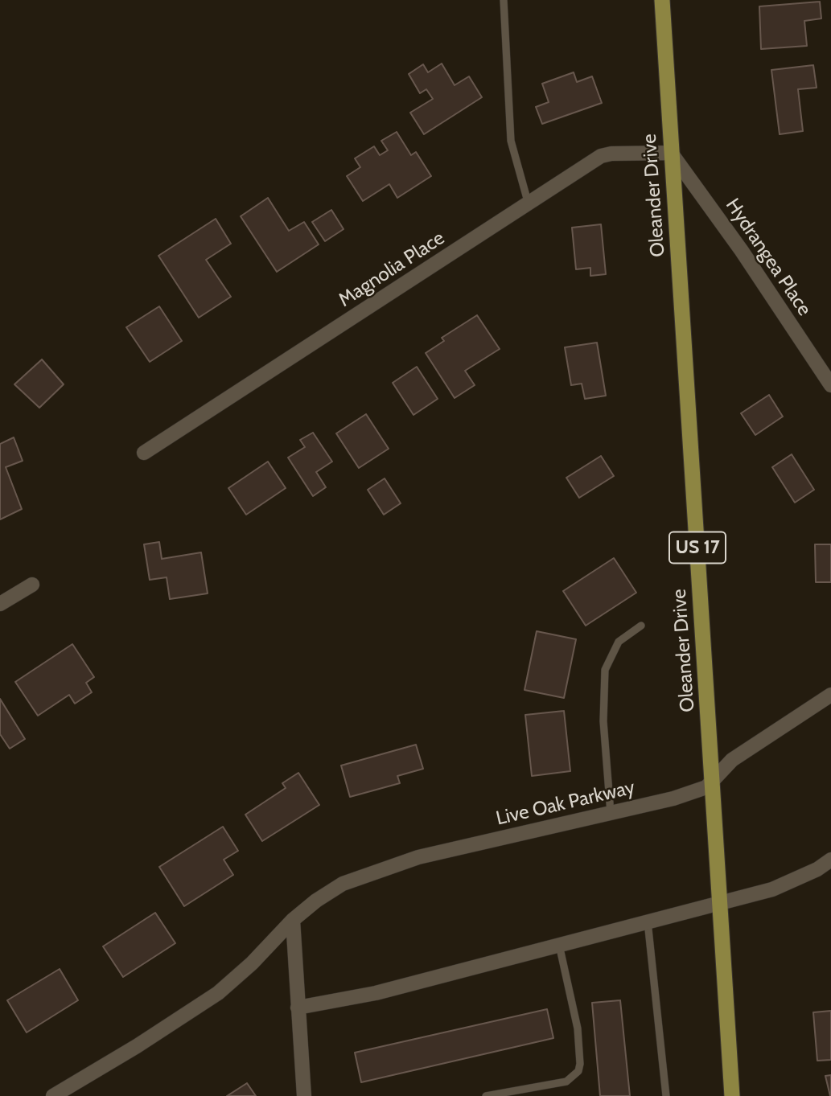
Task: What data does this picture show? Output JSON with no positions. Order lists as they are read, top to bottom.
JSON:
{
  "streets": {
    "main road": ["Oleander Drive", "US 17"],
    "street": ["Hydrangea Place", "Magnolia Place", "Live Oak Parkway"]
  },
  "crossings": [
    ["Oleander Drive", "Hydrangea Place"],
    ["Oleander Drive", "Magnolia Place"],
    ["Oleander Drive", "Live Oak Parkway"],
    ["Hydrangea Place", "Magnolia Place"]
  ]
}
